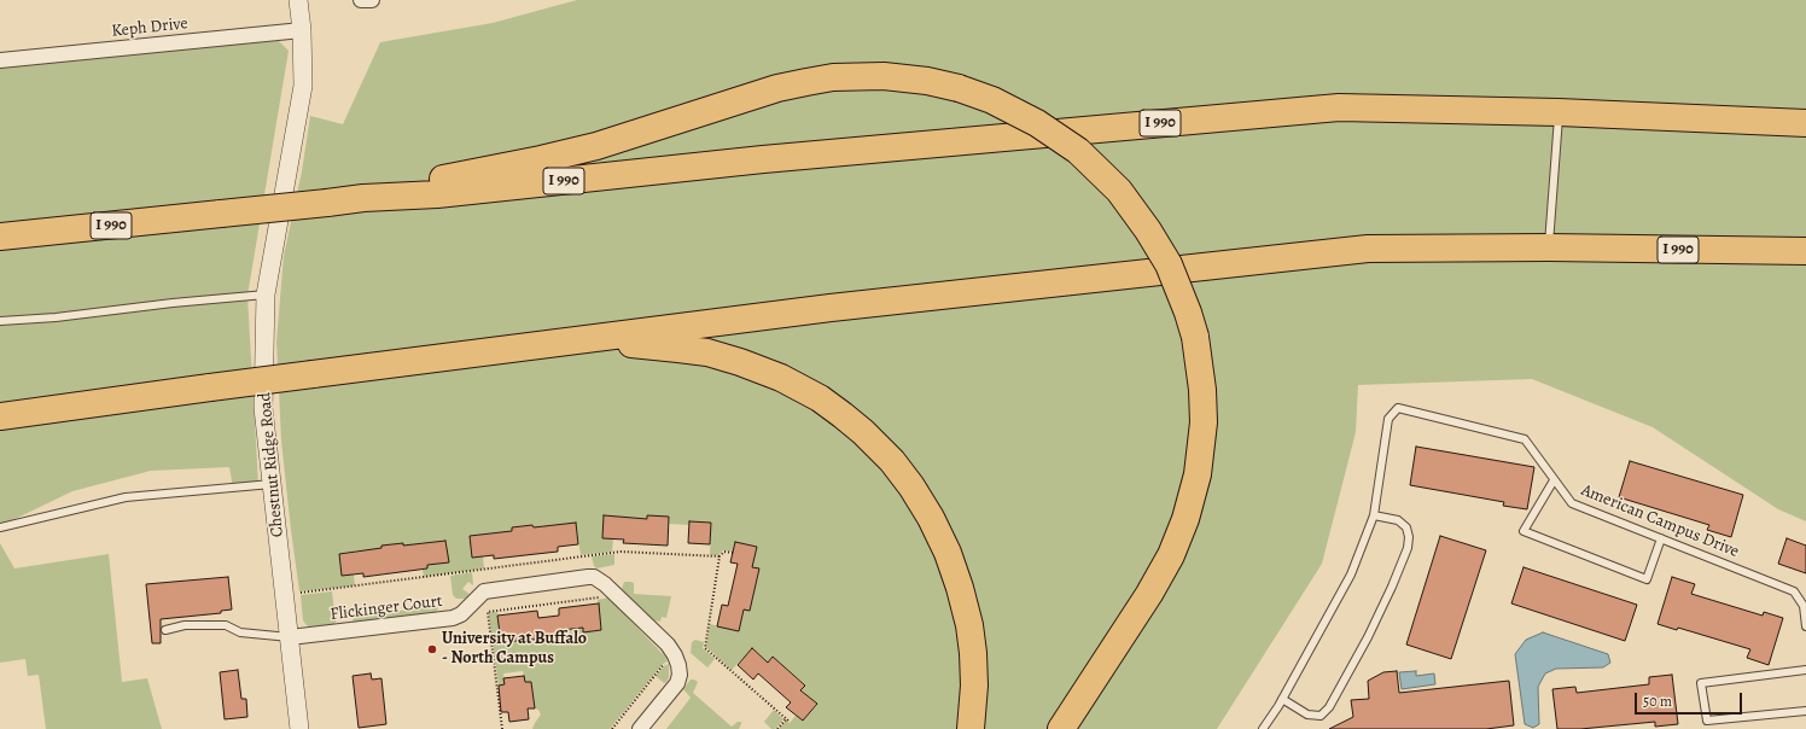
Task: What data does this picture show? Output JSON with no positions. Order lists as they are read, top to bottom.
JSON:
{
  "streets": {
    "highway": ["I 990"],
    "street": ["Keph Drive", "Chestnut Ridge Road", "Flickinger Court"],
    "lane": ["American Campus Drive"]
  },
  "crossings": [
    ["Keph Drive", "Chestnut Ridge Road"],
    ["Chestnut Ridge Road", "Flickinger Court"]
  ],
  "places": ["University at Buffalo - North Campus"],
  "scale_bar": "50 m"
}
